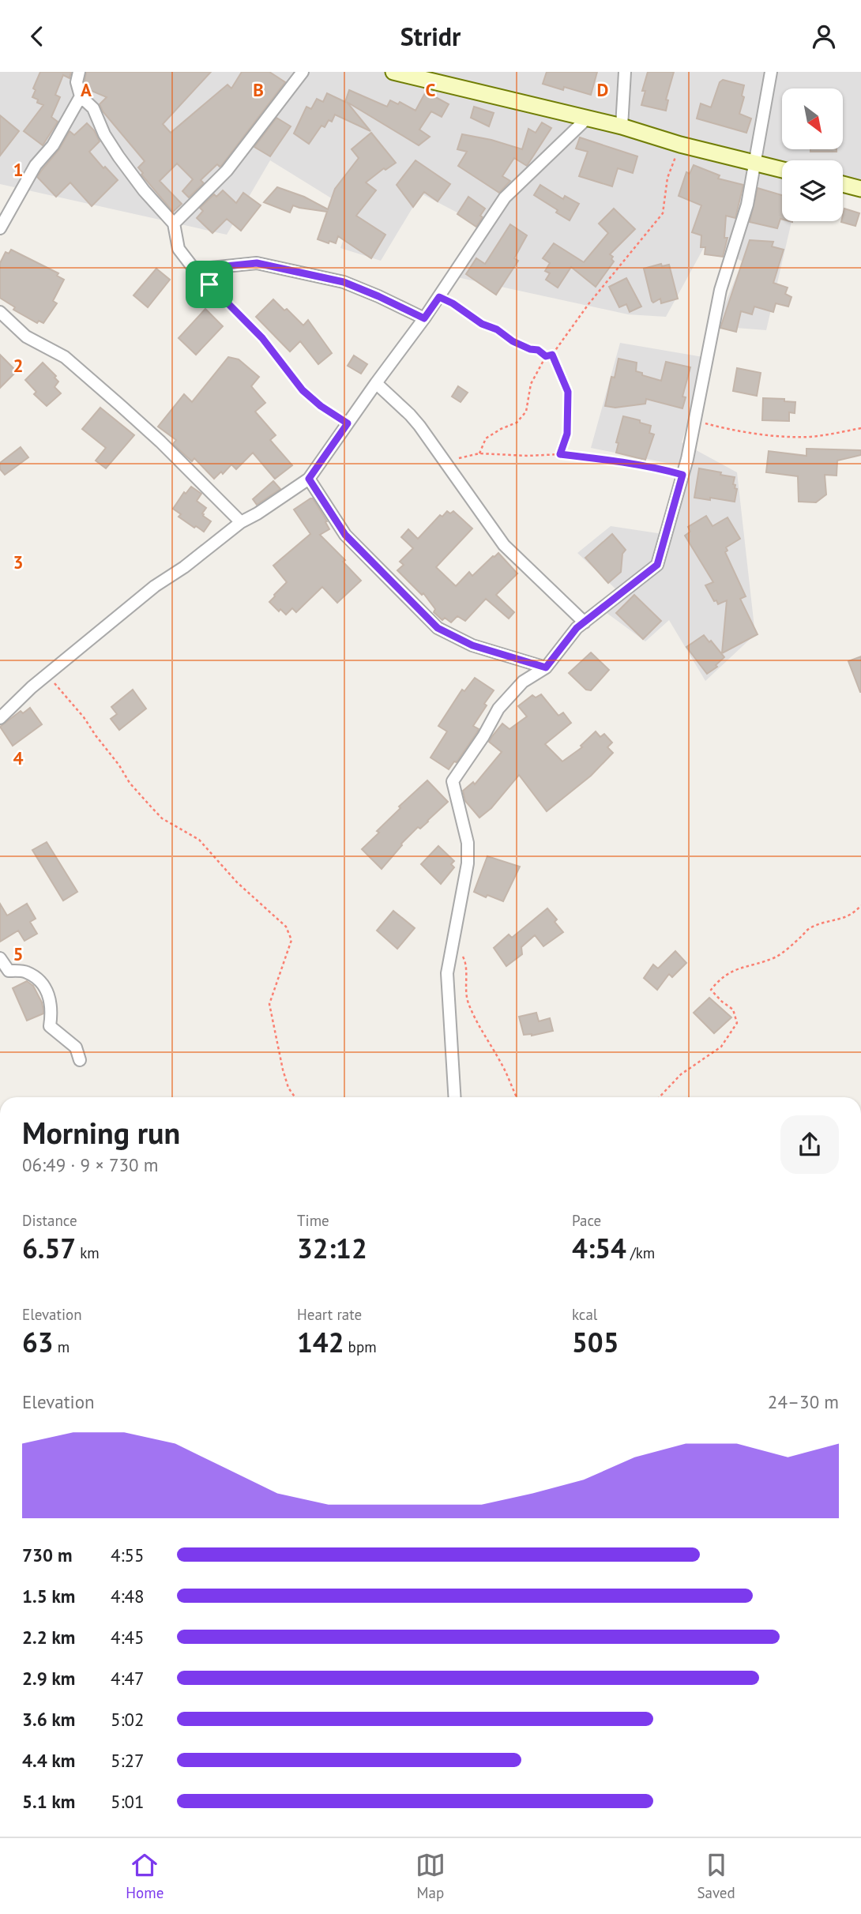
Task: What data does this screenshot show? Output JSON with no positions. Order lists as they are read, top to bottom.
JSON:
{
  "north": "bottom right",
  "page": {
    "header": "Stridr",
    "heading": ["Morning run", "06:49 · 9 × 730 m"],
    "stats": [
      ["Distance", "6.57 km"],
      ["Time", "32:12"],
      ["Pace", "4:54 /km"],
      ["Elevation", "63 m"],
      ["Heart rate", "142 bpm"],
      ["kcal", "505"]
    ],
    "chart": ["Elevation", "24–30 m"],
    "list": [
      {
        "name": "730 m",
        "note": "4:55"
      },
      {
        "name": "1.5 km",
        "note": "4:48"
      },
      {
        "name": "2.2 km",
        "note": "4:45"
      },
      {
        "name": "2.9 km",
        "note": "4:47"
      },
      {
        "name": "3.6 km",
        "note": "5:02"
      },
      {
        "name": "4.4 km",
        "note": "5:27"
      },
      {
        "name": "5.1 km",
        "note": "5:01"
      }
    ],
    "tabs": ["Home", "Map", "Saved"]
  },
  "grid": {
    "columns": [
      "A",
      "B",
      "C",
      "D"
    ],
    "rows": [
      "1",
      "2",
      "3",
      "4",
      "5"
    ]
  }
}
